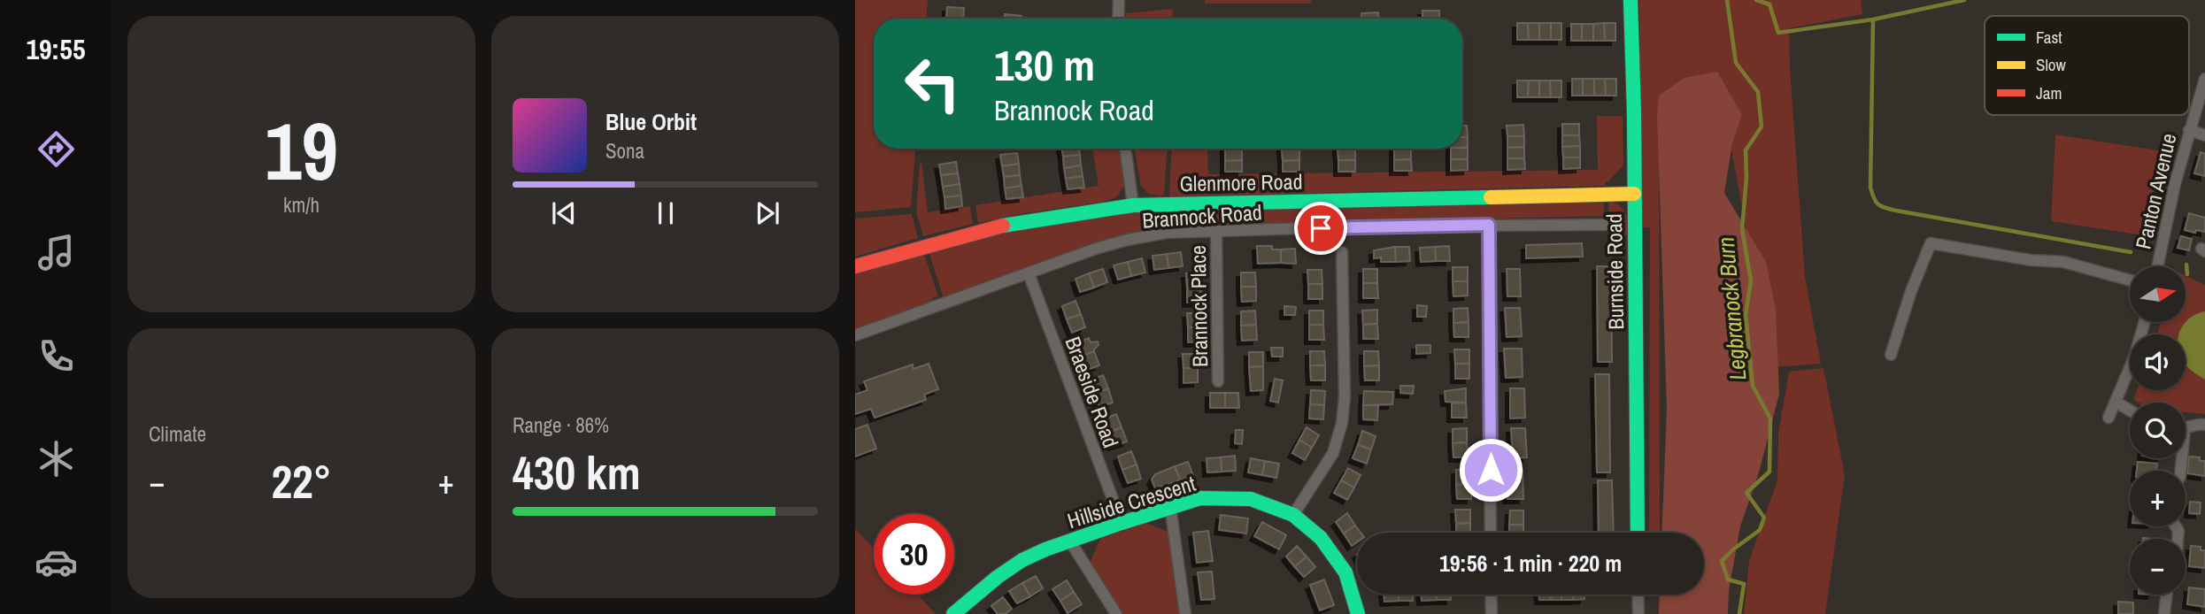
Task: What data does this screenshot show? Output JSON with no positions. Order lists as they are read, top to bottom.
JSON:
{
  "streets": {
    "street": [
      "Glenmore Road",
      "Panton Avenue",
      "Brannock Road",
      "Burnside Road",
      "Brannock Place",
      "Braeside Road",
      "Hillside Crescent"
    ]
  },
  "crossings": [
    ["Glenmore Road", "Burnside Road"],
    ["Brannock Road", "Brannock Place"],
    ["Brannock Road", "Braeside Road"],
    ["Braeside Road", "Hillside Crescent"]
  ],
  "water": ["Legbranock Burn"],
  "legend": ["Fast", "Slow", "Jam"],
  "north": "right",
  "page": {
    "tabs": "19:55",
    "tile": [
      ["19", "km/h"],
      "Climate",
      ["Range · 86%", "430 km"]
    ],
    "turn": ["130 m", "Brannock Road"],
    "song": ["Blue Orbit", "Sona"],
    "map_buttons": ["+", "−"],
    "heat": ["−", "22°", "+"],
    "limit": "30",
    "trip": "19:56 · 1 min · 220 m"
  }
}
